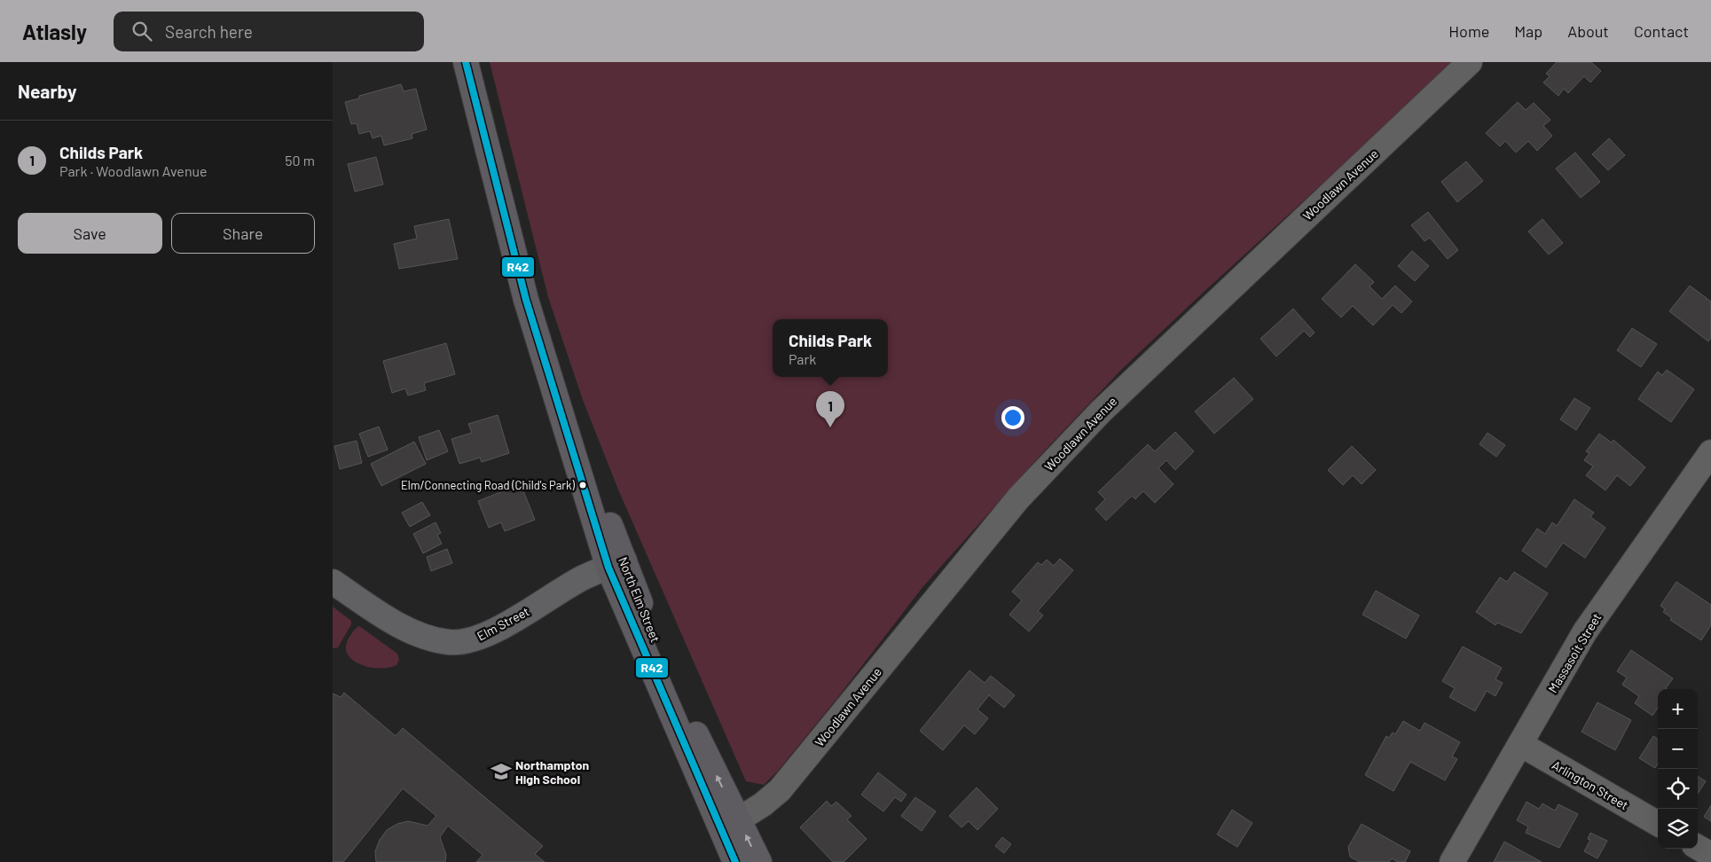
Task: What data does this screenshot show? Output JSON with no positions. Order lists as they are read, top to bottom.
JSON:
{
  "streets": {
    "highway": ["North Elm Street"],
    "main road": ["Elm Street"],
    "street": ["Woodlawn Avenue", "Massasoit Street", "Arlington Street"]
  },
  "crossings": [
    ["Woodlawn Avenue", "North Elm Street"],
    ["North Elm Street", "Elm Street"],
    ["Massasoit Street", "Arlington Street"]
  ],
  "places": {
    "other": ["Elm/Connecting Road (Child's Park)"],
    "school or university": ["Northampton High School"]
  },
  "lines": ["transit line R42"],
  "page": {
    "header": "Atlasly",
    "search": "Search here",
    "nav": [
      "Home",
      "Map",
      "About",
      "Contact"
    ],
    "heading": "Nearby",
    "list": [
      {
        "mark": "1",
        "name": "Childs Park",
        "note": "Park · Woodlawn Avenue",
        "value": "50 m"
      }
    ],
    "buttons": ["Save", "Share"],
    "popup": ["Childs Park", "Park"],
    "pins": "1",
    "map_buttons": ["+", "−"]
  }
}
